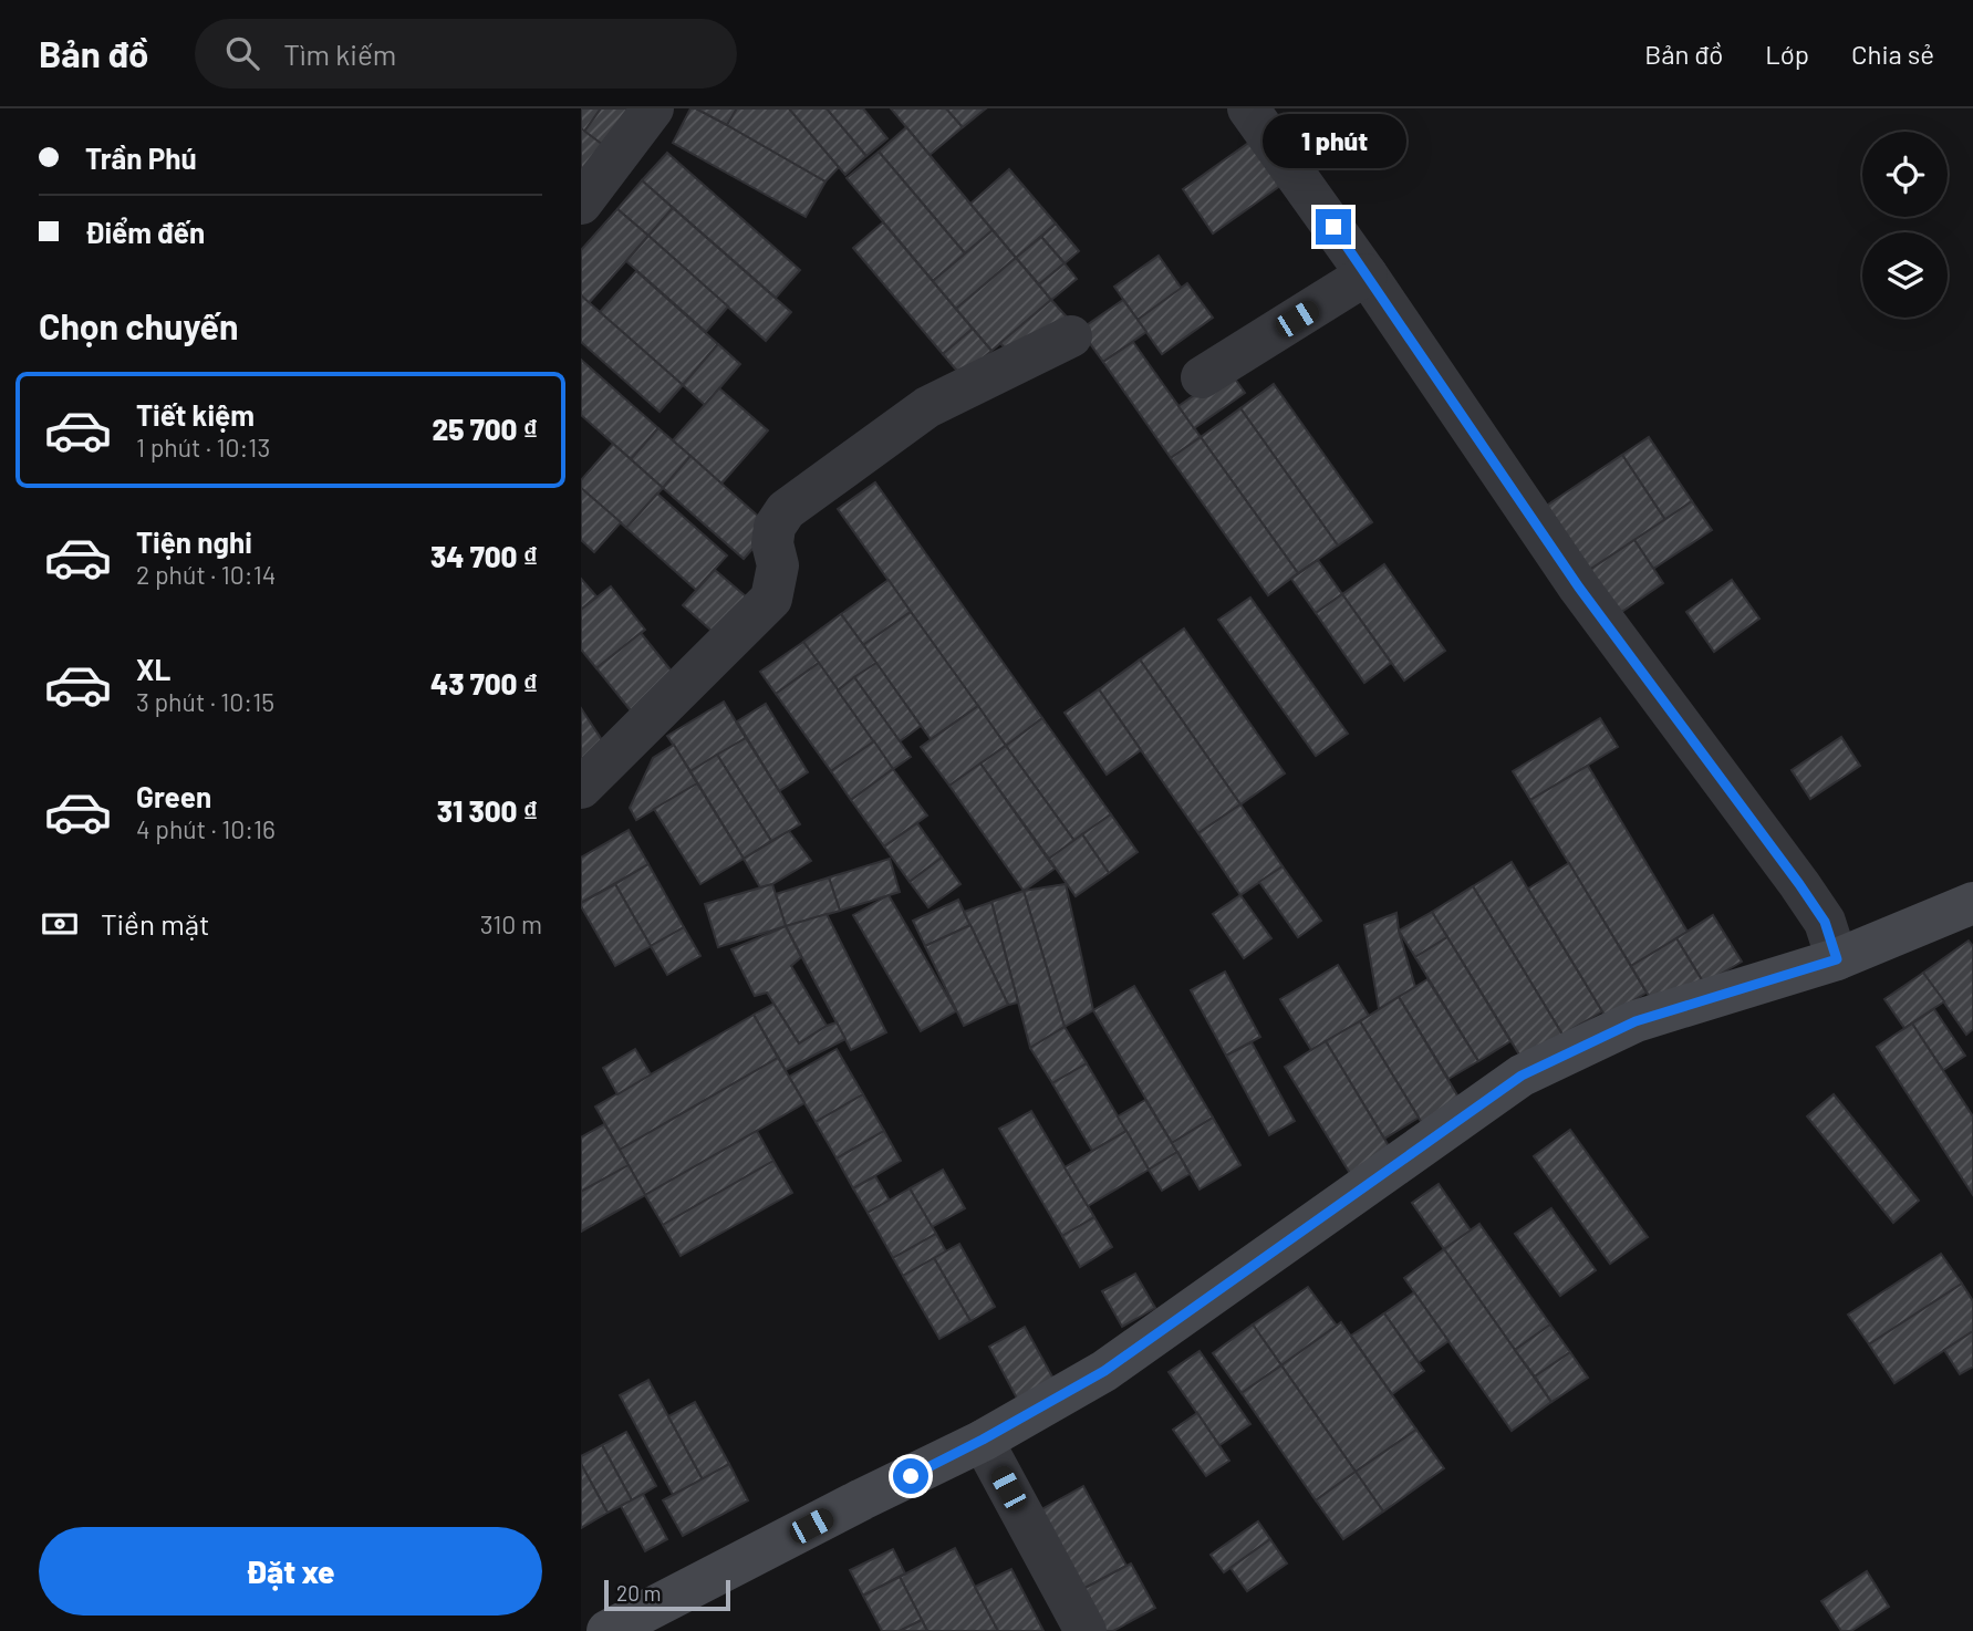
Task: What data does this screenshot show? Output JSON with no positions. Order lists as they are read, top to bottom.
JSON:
{
  "scale_bar": "20 m",
  "page": {
    "header": "Bản đồ",
    "search": "Tìm kiếm",
    "nav": ["Bản đồ", "Lớp", "Chia sẻ"],
    "banner": ["Trần Phú", "Điểm đến"],
    "bubble": "1 phút",
    "heading": "Chọn chuyến",
    "list": [
      {
        "name": "Tiết kiệm",
        "note": "1 phút · 10:13",
        "value": "25 700 ₫"
      },
      {
        "name": "Tiện nghi",
        "note": "2 phút · 10:14",
        "value": "34 700 ₫"
      },
      {
        "name": "XL",
        "note": "3 phút · 10:15",
        "value": "43 700 ₫"
      },
      {
        "name": "Green",
        "note": "4 phút · 10:16",
        "value": "31 300 ₫"
      }
    ],
    "pay": ["Tiền mặt", "310 m"],
    "buttons": "Đặt xe",
    "scale": "20 m"
  }
}
